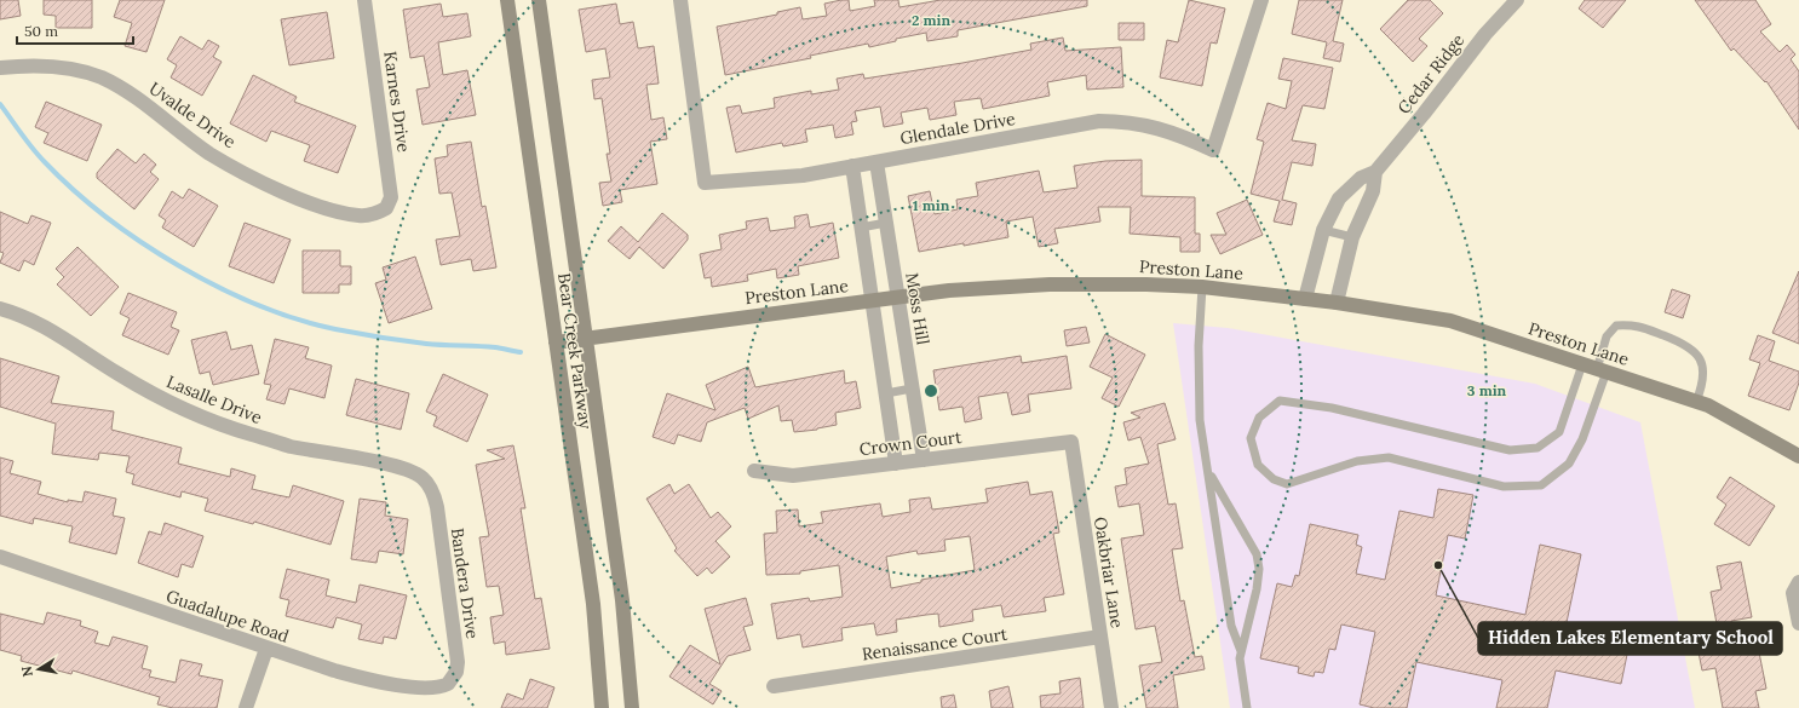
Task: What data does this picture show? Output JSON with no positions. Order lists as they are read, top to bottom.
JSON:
{
  "streets": {
    "main road": ["Preston Lane", "Bear Creek Parkway"],
    "street": [
      "Cedar Ridge",
      "Karnes Drive",
      "Uvalde Drive",
      "Glendale Drive",
      "Moss Hill",
      "Lasalle Drive",
      "Crown Court",
      "Oakbriar Lane",
      "Bandera Drive",
      "Guadalupe Road",
      "Renaissance Court"
    ]
  },
  "crossings": [
    ["Cedar Ridge", "Preston Lane"],
    ["Karnes Drive", "Uvalde Drive"],
    ["Glendale Drive", "Moss Hill"],
    ["Preston Lane", "Moss Hill"],
    ["Preston Lane", "Bear Creek Parkway"],
    ["Moss Hill", "Crown Court"],
    ["Lasalle Drive", "Bandera Drive"],
    ["Crown Court", "Oakbriar Lane"],
    ["Oakbriar Lane", "Renaissance Court"],
    ["Bandera Drive", "Guadalupe Road"]
  ],
  "places": ["Hidden Lakes Elementary School"],
  "scale_bar": "50 m",
  "north": "left",
  "rings": ["2 min", "1 min", "3 min"]
}
